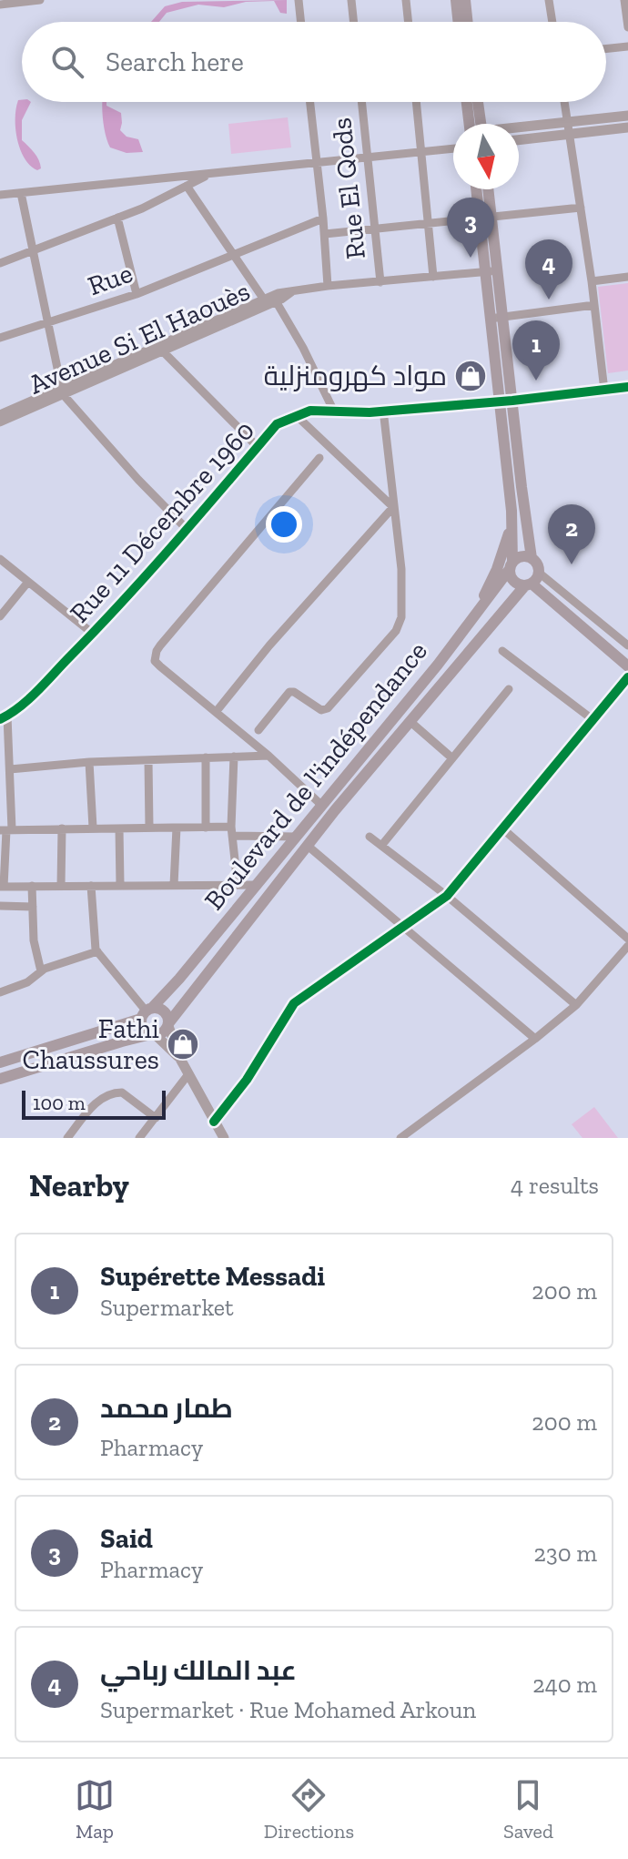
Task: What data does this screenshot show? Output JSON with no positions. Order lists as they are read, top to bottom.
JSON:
{
  "streets": {
    "main road": ["Boulevard de l'indépendance"],
    "street": [
      "Rue El Qods",
      "Rue",
      "Avenue Si El Haouès",
      "Rue 11 Décembre 1960"
    ]
  },
  "crossings": [
    ["Rue El Qods", "Avenue Si El Haouès"]
  ],
  "places": {
    "shop": ["مواد كهرومنزلية", "Fathi Chaussures"]
  },
  "scale_bar": "100 m",
  "north": "bottom",
  "page": {
    "search": "Search here",
    "pins": [
      "3",
      "4",
      "1",
      "2"
    ],
    "scale": "100 m",
    "heading": ["Nearby", "4 results"],
    "list": [
      {
        "mark": "1",
        "name": "Supérette Messadi",
        "note": "Supermarket",
        "value": "200 m"
      },
      {
        "mark": "2",
        "name": "طمار محمد",
        "note": "Pharmacy",
        "value": "200 m"
      },
      {
        "mark": "3",
        "name": "Said",
        "note": "Pharmacy",
        "value": "230 m"
      },
      {
        "mark": "4",
        "name": "عبد المالك رباحي",
        "note": "Supermarket · Rue Mohamed Arkoun",
        "value": "240 m"
      }
    ],
    "nav": ["Map", "Directions", "Saved"]
  }
}
